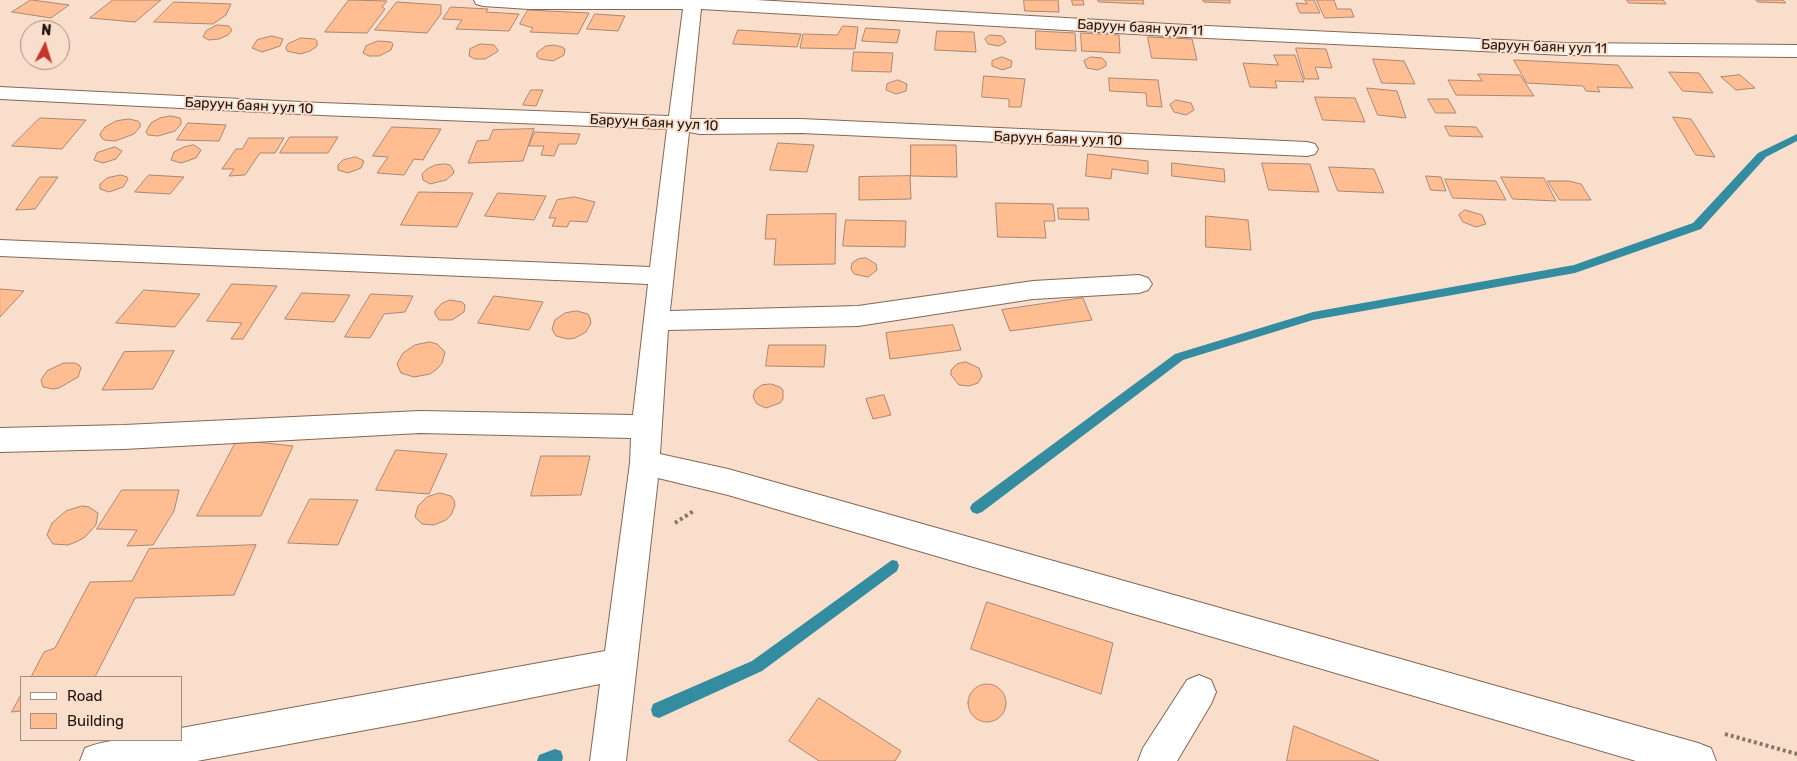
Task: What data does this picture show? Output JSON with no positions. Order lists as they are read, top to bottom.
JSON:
{
  "streets": {
    "street": ["Баруун баян уул 11", "Баруун баян уул 10"]
  },
  "legend": ["Road", "Building"],
  "north": "top"
}
